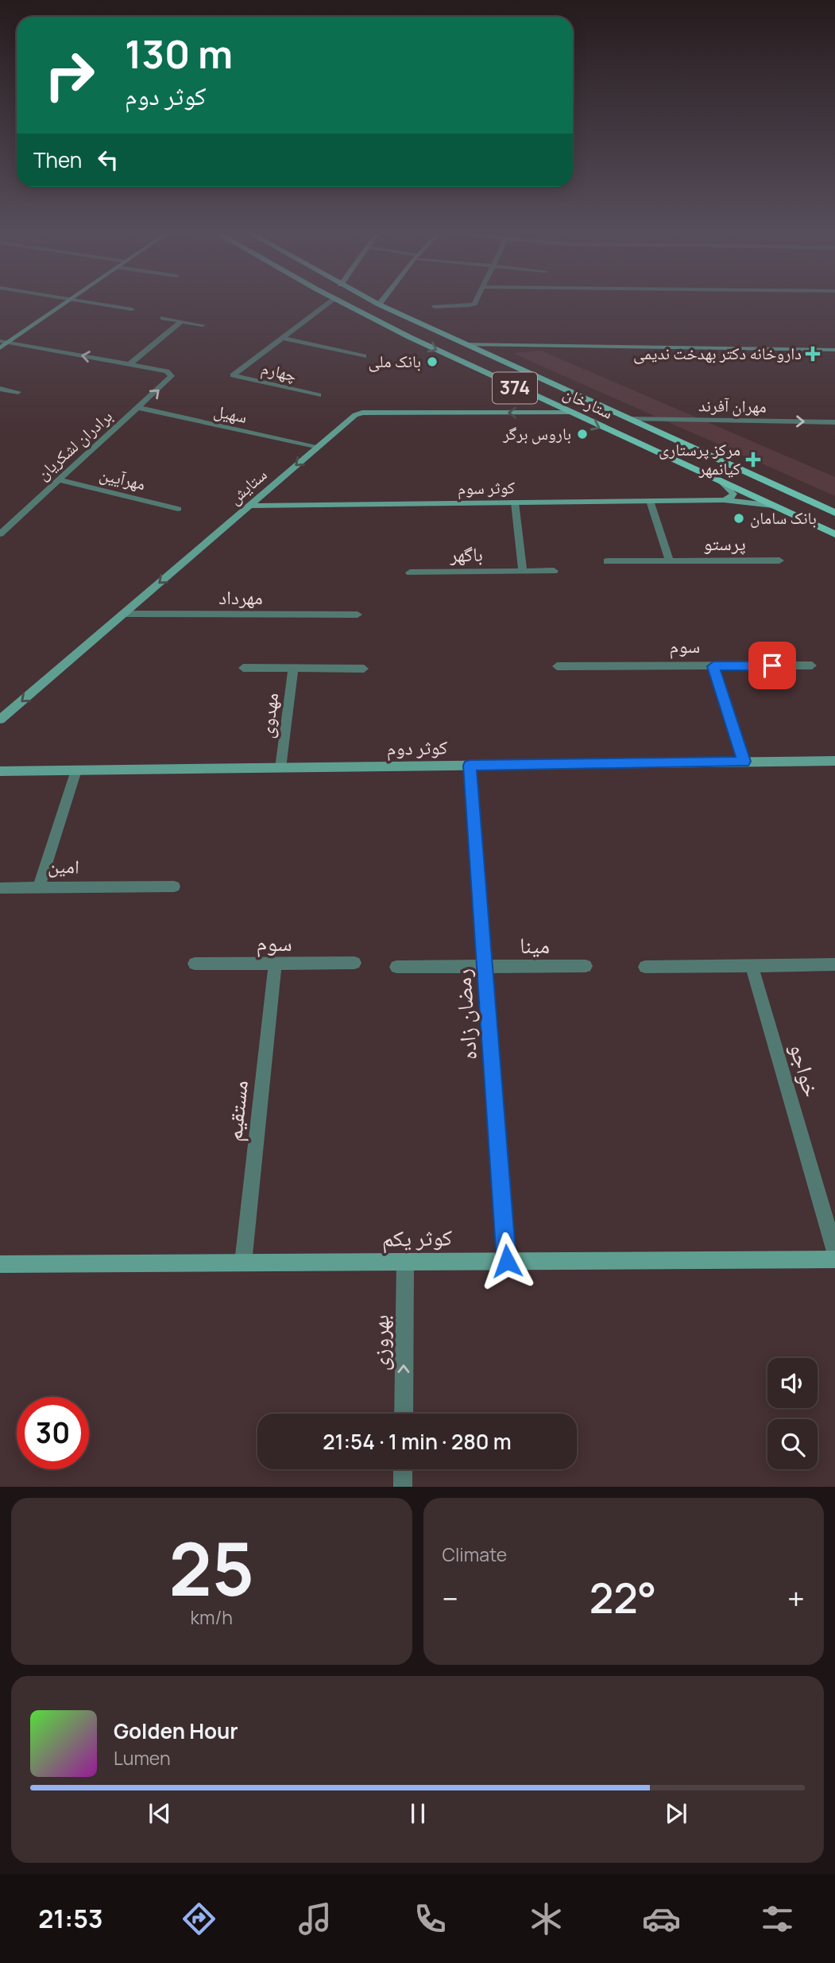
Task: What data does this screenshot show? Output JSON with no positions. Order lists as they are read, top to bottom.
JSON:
{
  "streets": {
    "main road": ["374", "ستارخان"],
    "street": [
      "چهارم",
      "مهران آفرند",
      "سهیل",
      "برادران لشکریان",
      "مهرآیین",
      "ستایش",
      "کوثر سوم",
      "پرستو",
      "باگهر",
      "مهرداد",
      "سوم",
      "مهدوی",
      "کوثر دوم",
      "امین",
      "مینا",
      "رمضان زاده",
      "خواجو",
      "مستقیم",
      "کوثر یکم",
      "بهروزی"
    ]
  },
  "crossings": [
    ["ستارخان", "مهران آفرند"],
    ["ستارخان", "ستایش"],
    ["ستارخان", "کوثر سوم"],
    ["سهیل", "برادران لشکریان"],
    ["سهیل", "ستایش"],
    ["برادران لشکریان", "مهرآیین"],
    ["ستایش", "کوثر سوم"],
    ["ستایش", "مهرداد"],
    ["سوم", "مستقیم"],
    ["مهدوی", "کوثر دوم"],
    ["کوثر دوم", "امین"],
    ["کوثر دوم", "رمضان زاده"],
    ["مینا", "رمضان زاده"],
    ["رمضان زاده", "کوثر یکم"],
    ["مستقیم", "کوثر یکم"],
    ["کوثر یکم", "بهروزی"]
  ],
  "one_way": ["ستایش", "بهروزی"],
  "places": {
    "health": ["داروخانه دکتر بهدخت ندیمی", "مرکز پرستاری کیانمهر"],
    "other": ["بانک ملی", "باروس برگر", "بانک سامان"]
  },
  "page": {
    "turn": ["130 m", "کوثر دوم"],
    "then": "Then",
    "limit": "30",
    "trip": "21:54 · 1 min · 280 m",
    "tile": [
      ["25", "km/h"],
      "Climate"
    ],
    "heat": ["−", "22°", "+"],
    "song": ["Golden Hour", "Lumen"],
    "tabs": "21:53"
  }
}
